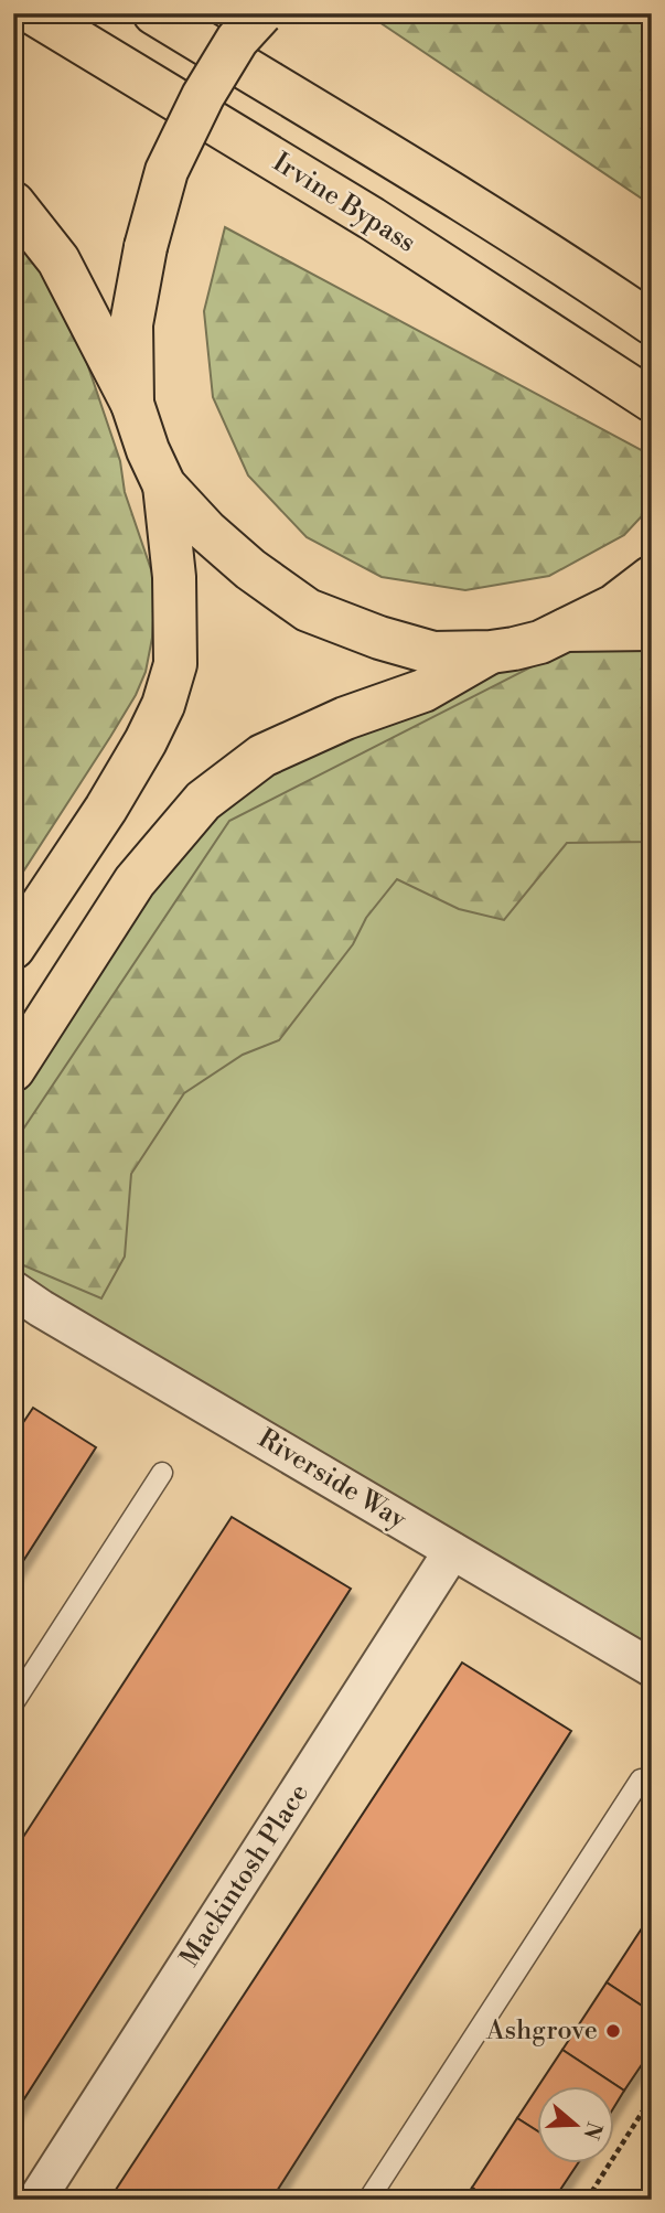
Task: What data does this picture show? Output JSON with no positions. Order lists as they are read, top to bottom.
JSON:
{
  "streets": {
    "main road": ["Irvine Bypass"],
    "street": ["Riverside Way", "Mackintosh Place"]
  },
  "crossings": [
    ["Riverside Way", "Mackintosh Place"]
  ],
  "places": ["Ashgrove"],
  "north": "right"
}
